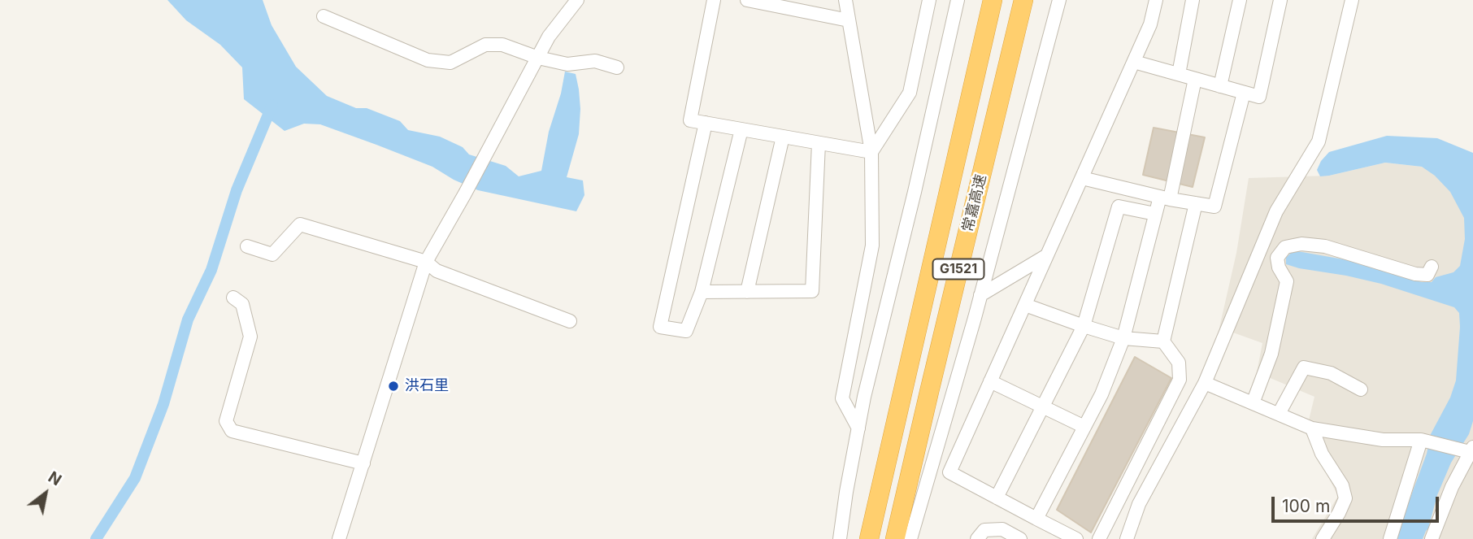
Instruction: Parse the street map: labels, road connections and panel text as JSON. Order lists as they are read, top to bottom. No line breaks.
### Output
{"streets":{"highway":["常嘉高速","G1521"]},"places":["洪石里"],"scale_bar":"100 m","north":"top right"}
